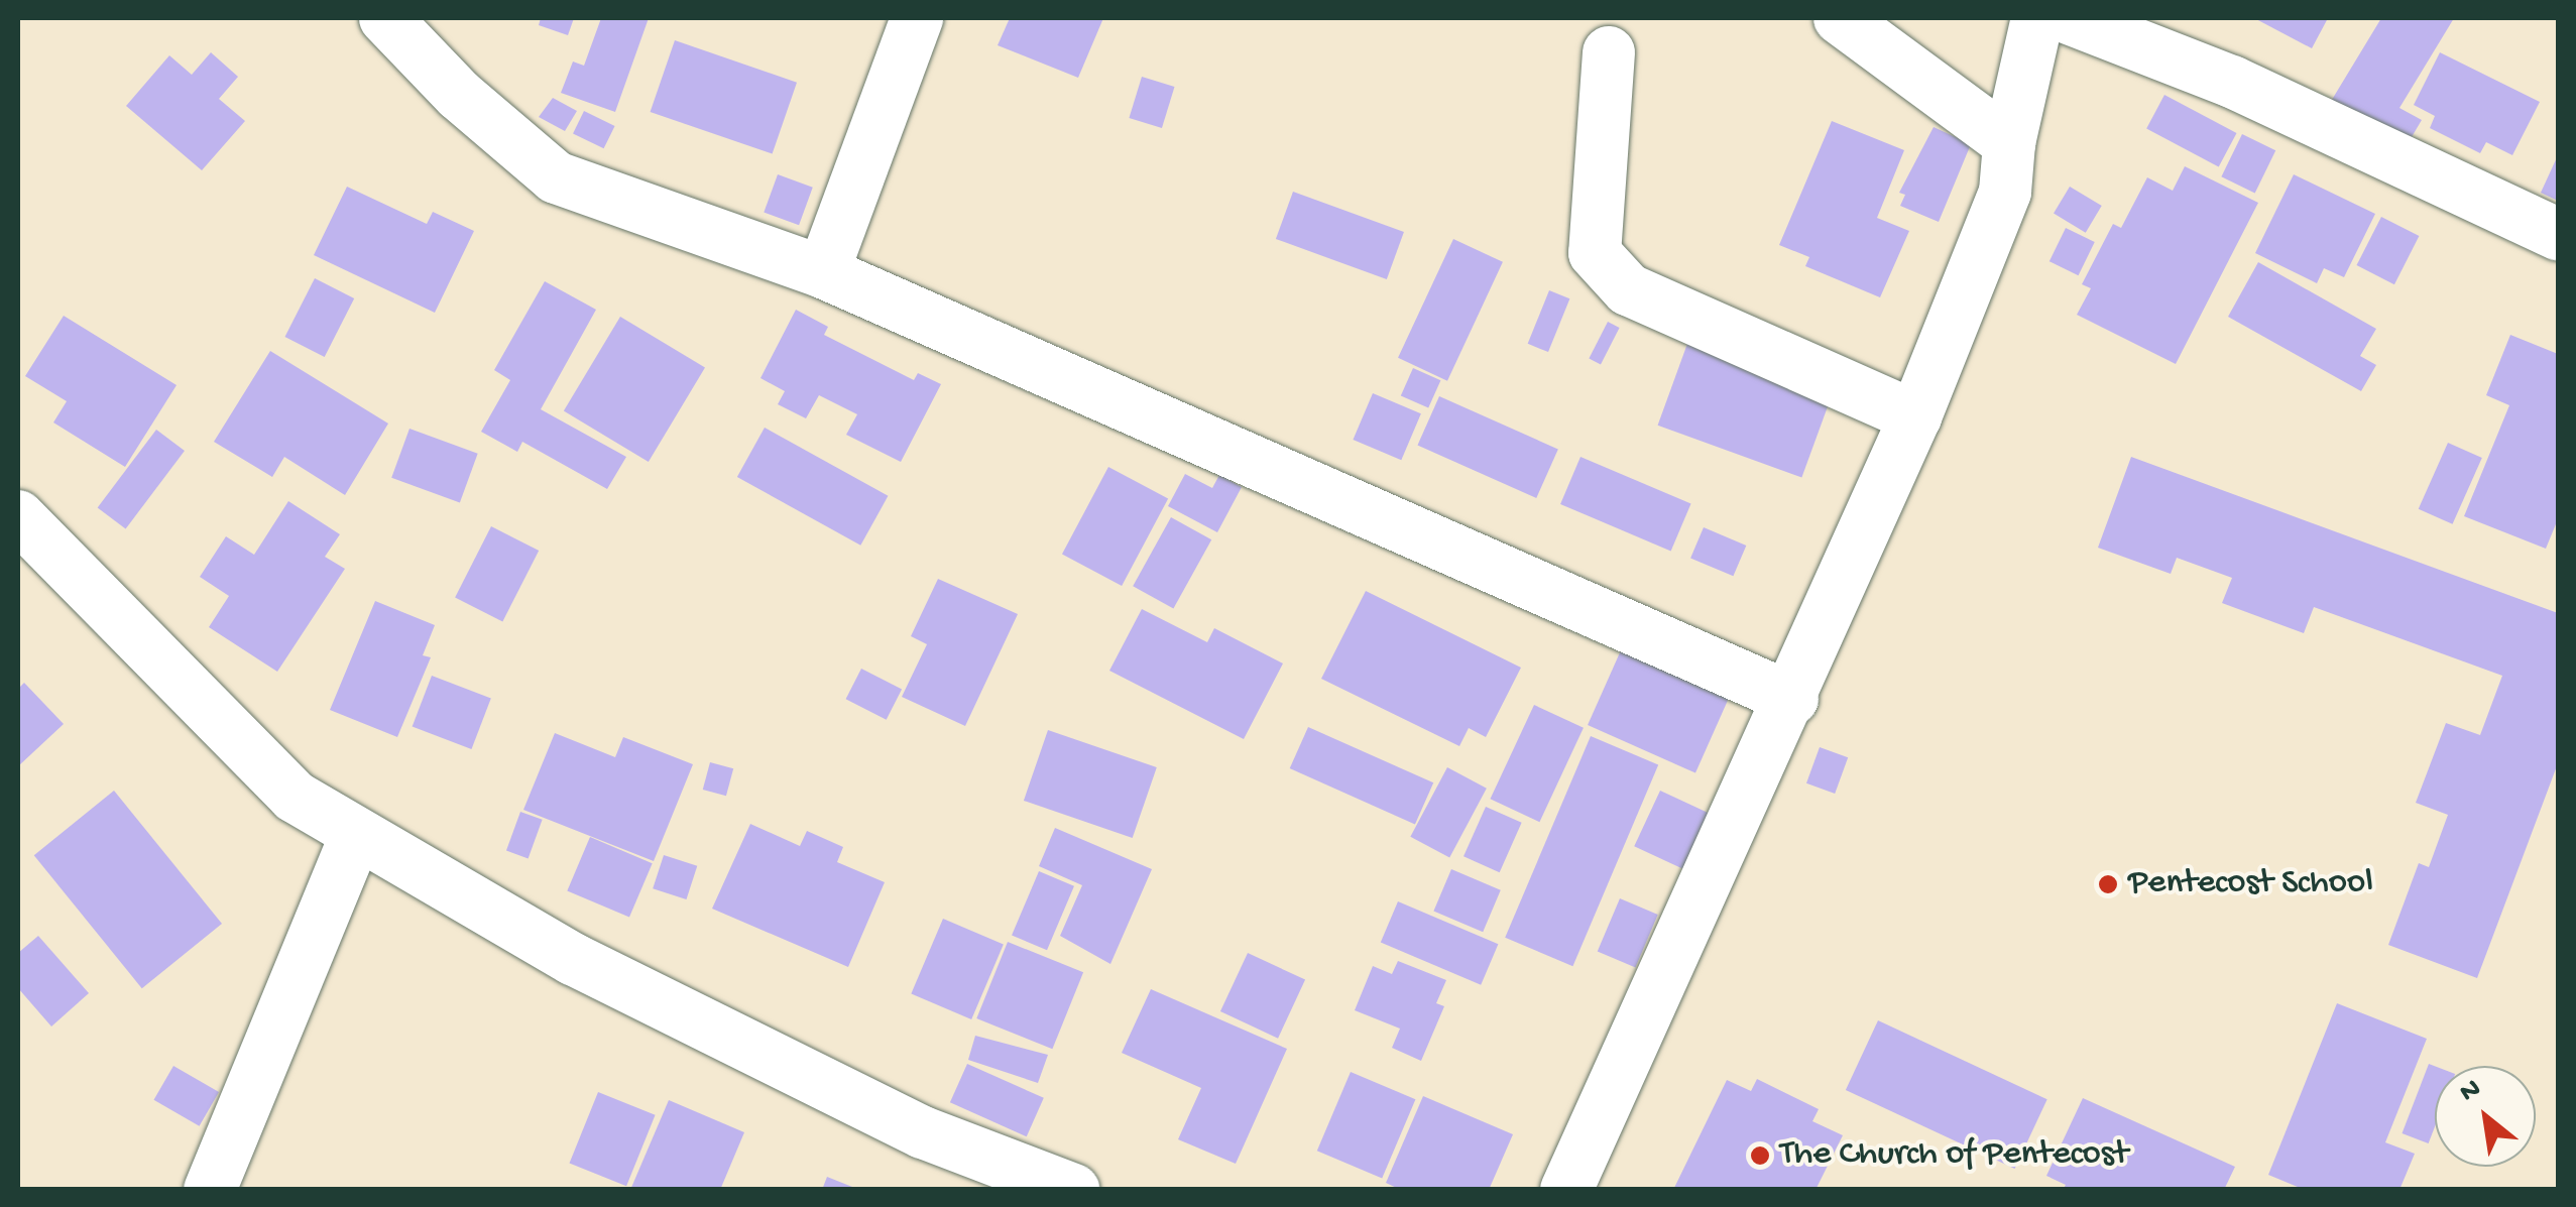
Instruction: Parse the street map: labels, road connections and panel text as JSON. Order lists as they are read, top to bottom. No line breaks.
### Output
{"places":["Pentecost School","The Church of Pentecost"],"north":"top left"}
